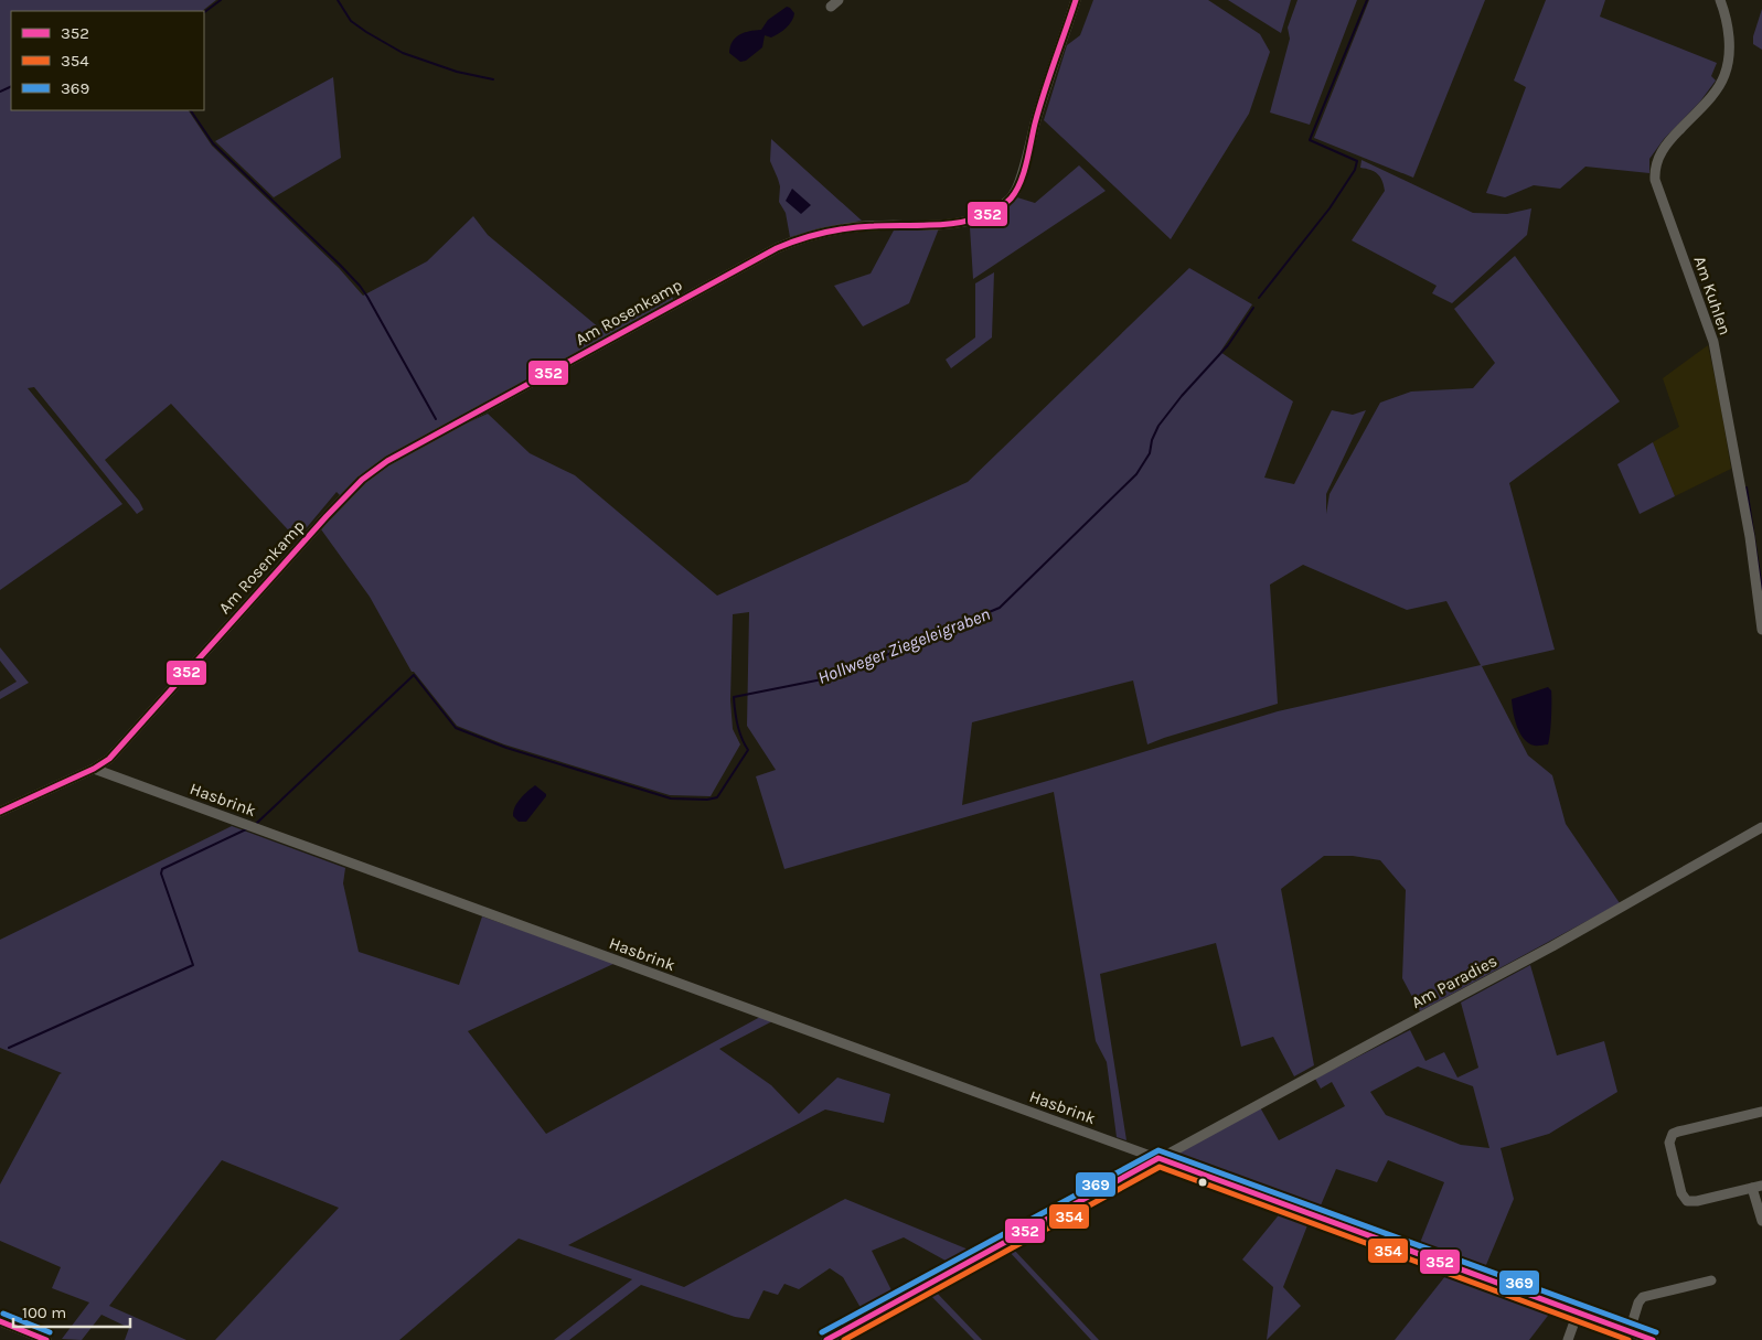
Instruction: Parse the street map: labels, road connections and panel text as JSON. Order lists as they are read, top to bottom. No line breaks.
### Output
{"streets":{"street":["Am Kuhlen","Am Rosenkamp","Hasbrink","Am Paradies"]},"crossings":[["Am Rosenkamp","Hasbrink"],["Hasbrink","Am Paradies"]],"water":["Hollweger Ziegeleigraben"],"lines":["transit line 352","transit line 369","transit line 354"],"legend":["352","354","369"],"scale_bar":"100 m"}
